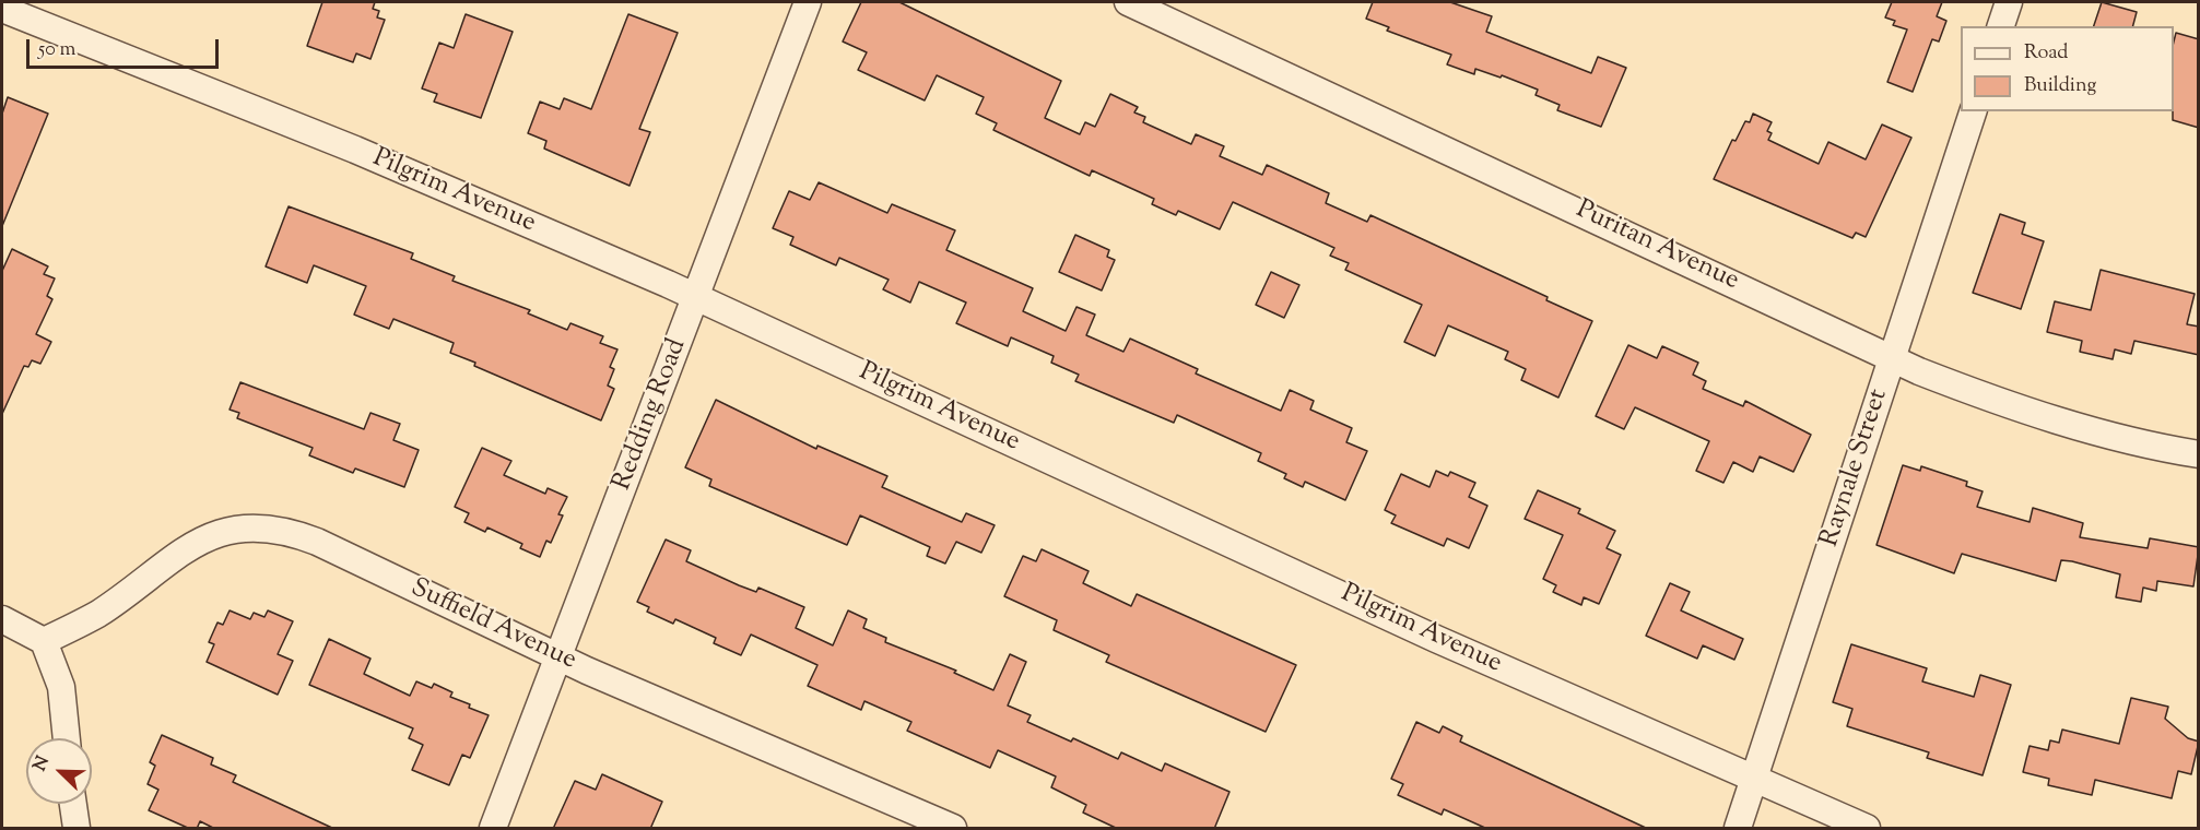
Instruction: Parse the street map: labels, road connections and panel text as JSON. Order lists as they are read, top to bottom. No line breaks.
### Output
{"streets":{"street":["Pilgrim Avenue","Puritan Avenue","Redding Road","Raynale Street","Suffield Avenue"]},"crossings":[["Pilgrim Avenue","Redding Road"],["Pilgrim Avenue","Raynale Street"],["Puritan Avenue","Raynale Street"],["Redding Road","Suffield Avenue"]],"legend":["Road","Building"],"scale_bar":"50 m","north":"top left"}
